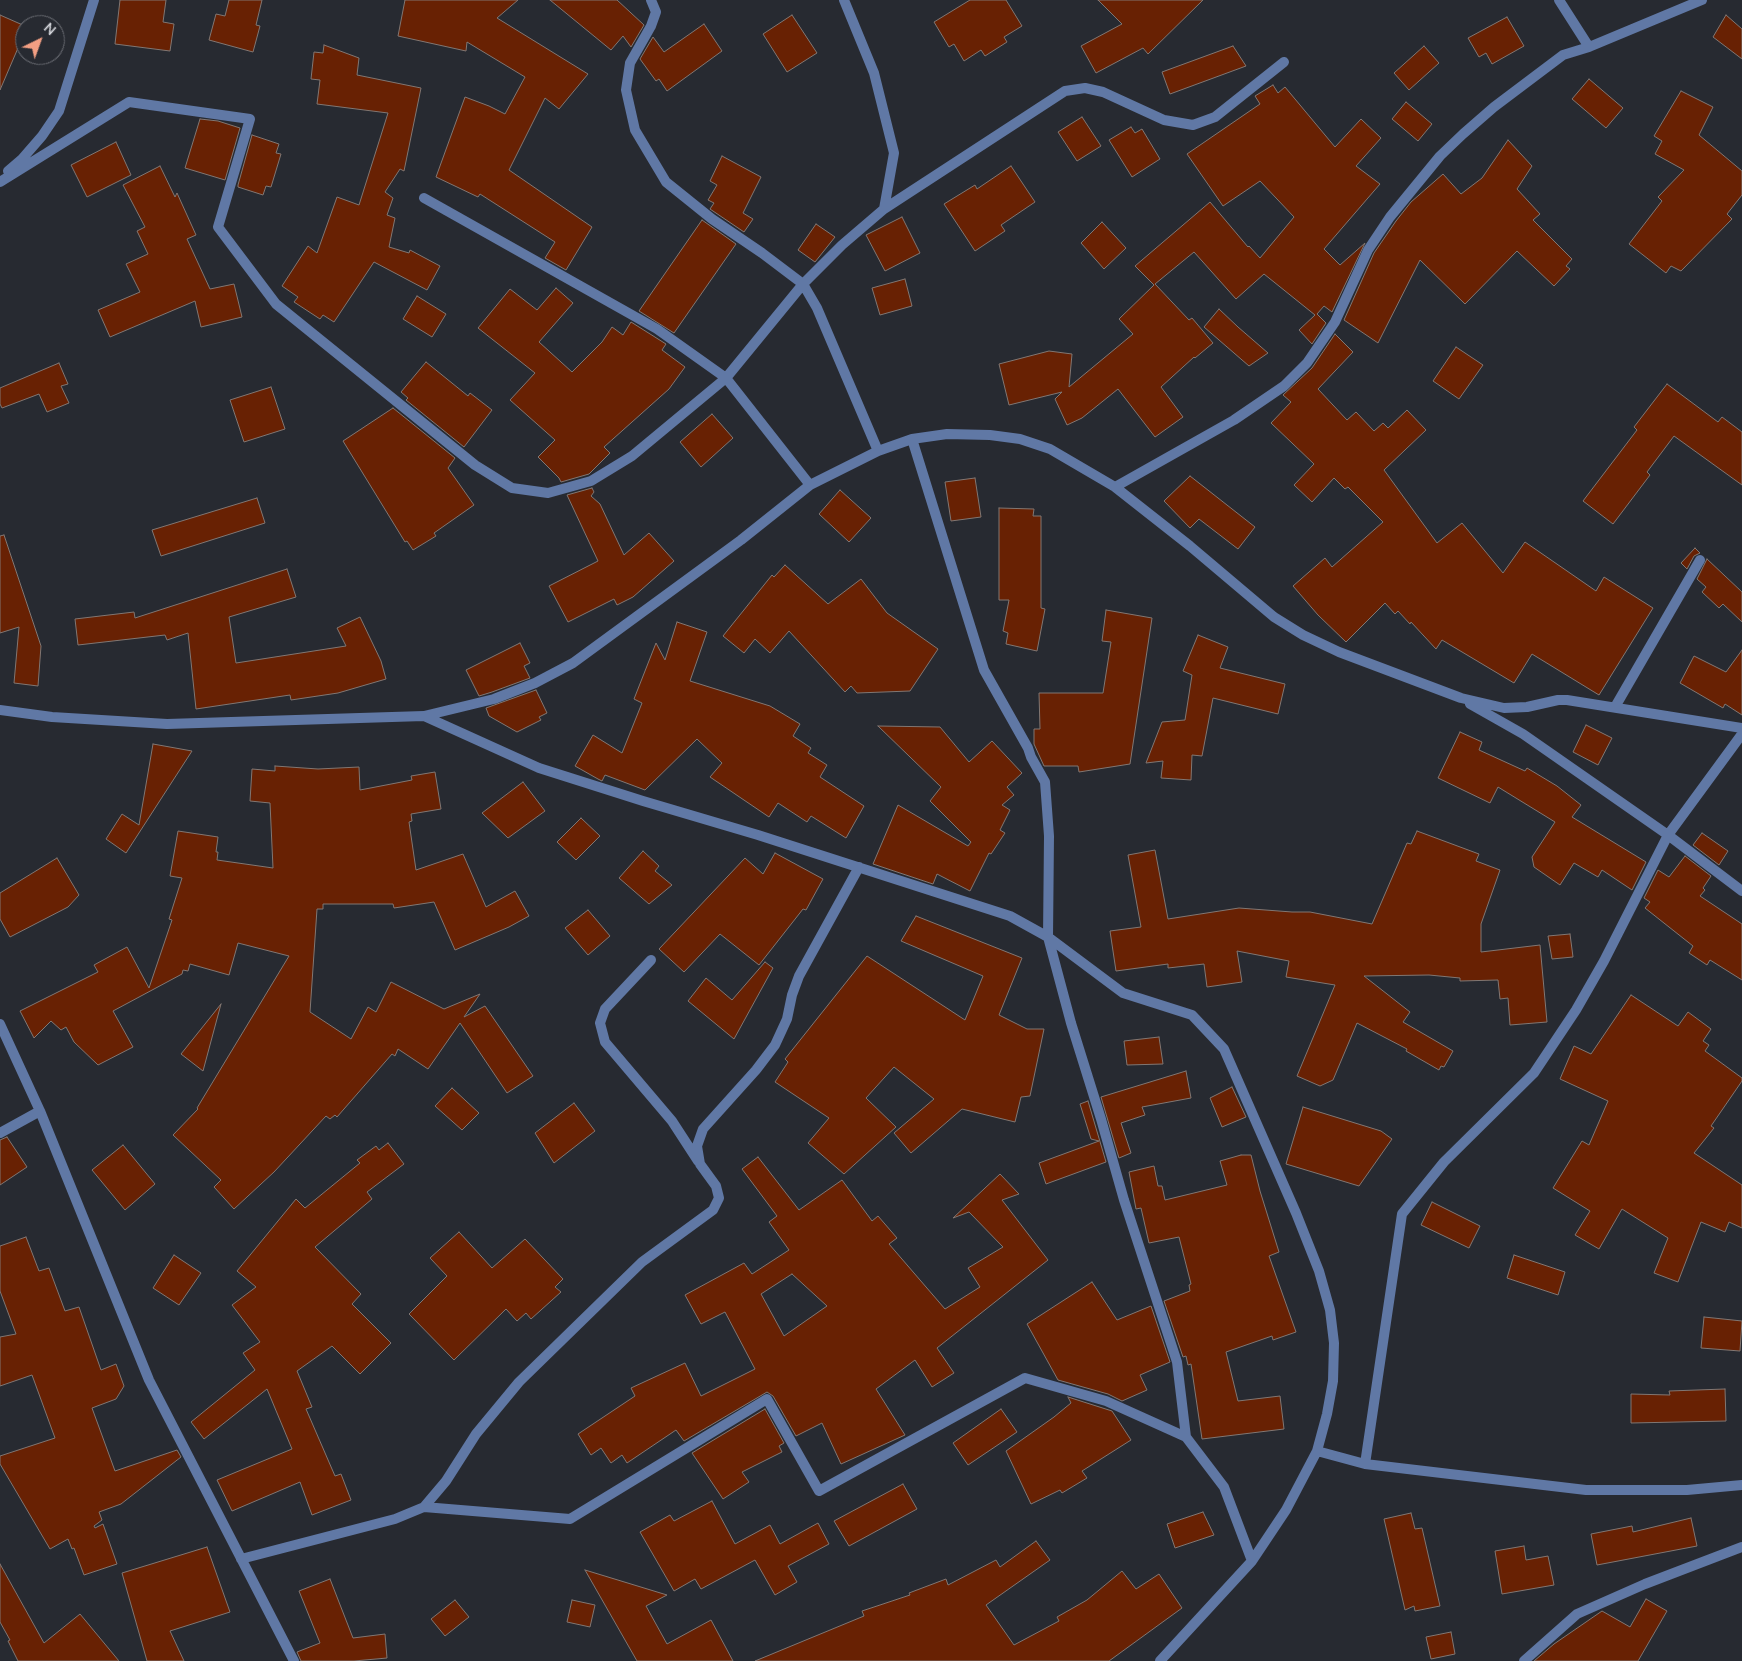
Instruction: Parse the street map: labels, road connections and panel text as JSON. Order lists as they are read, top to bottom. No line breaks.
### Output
{"north":"top right"}
